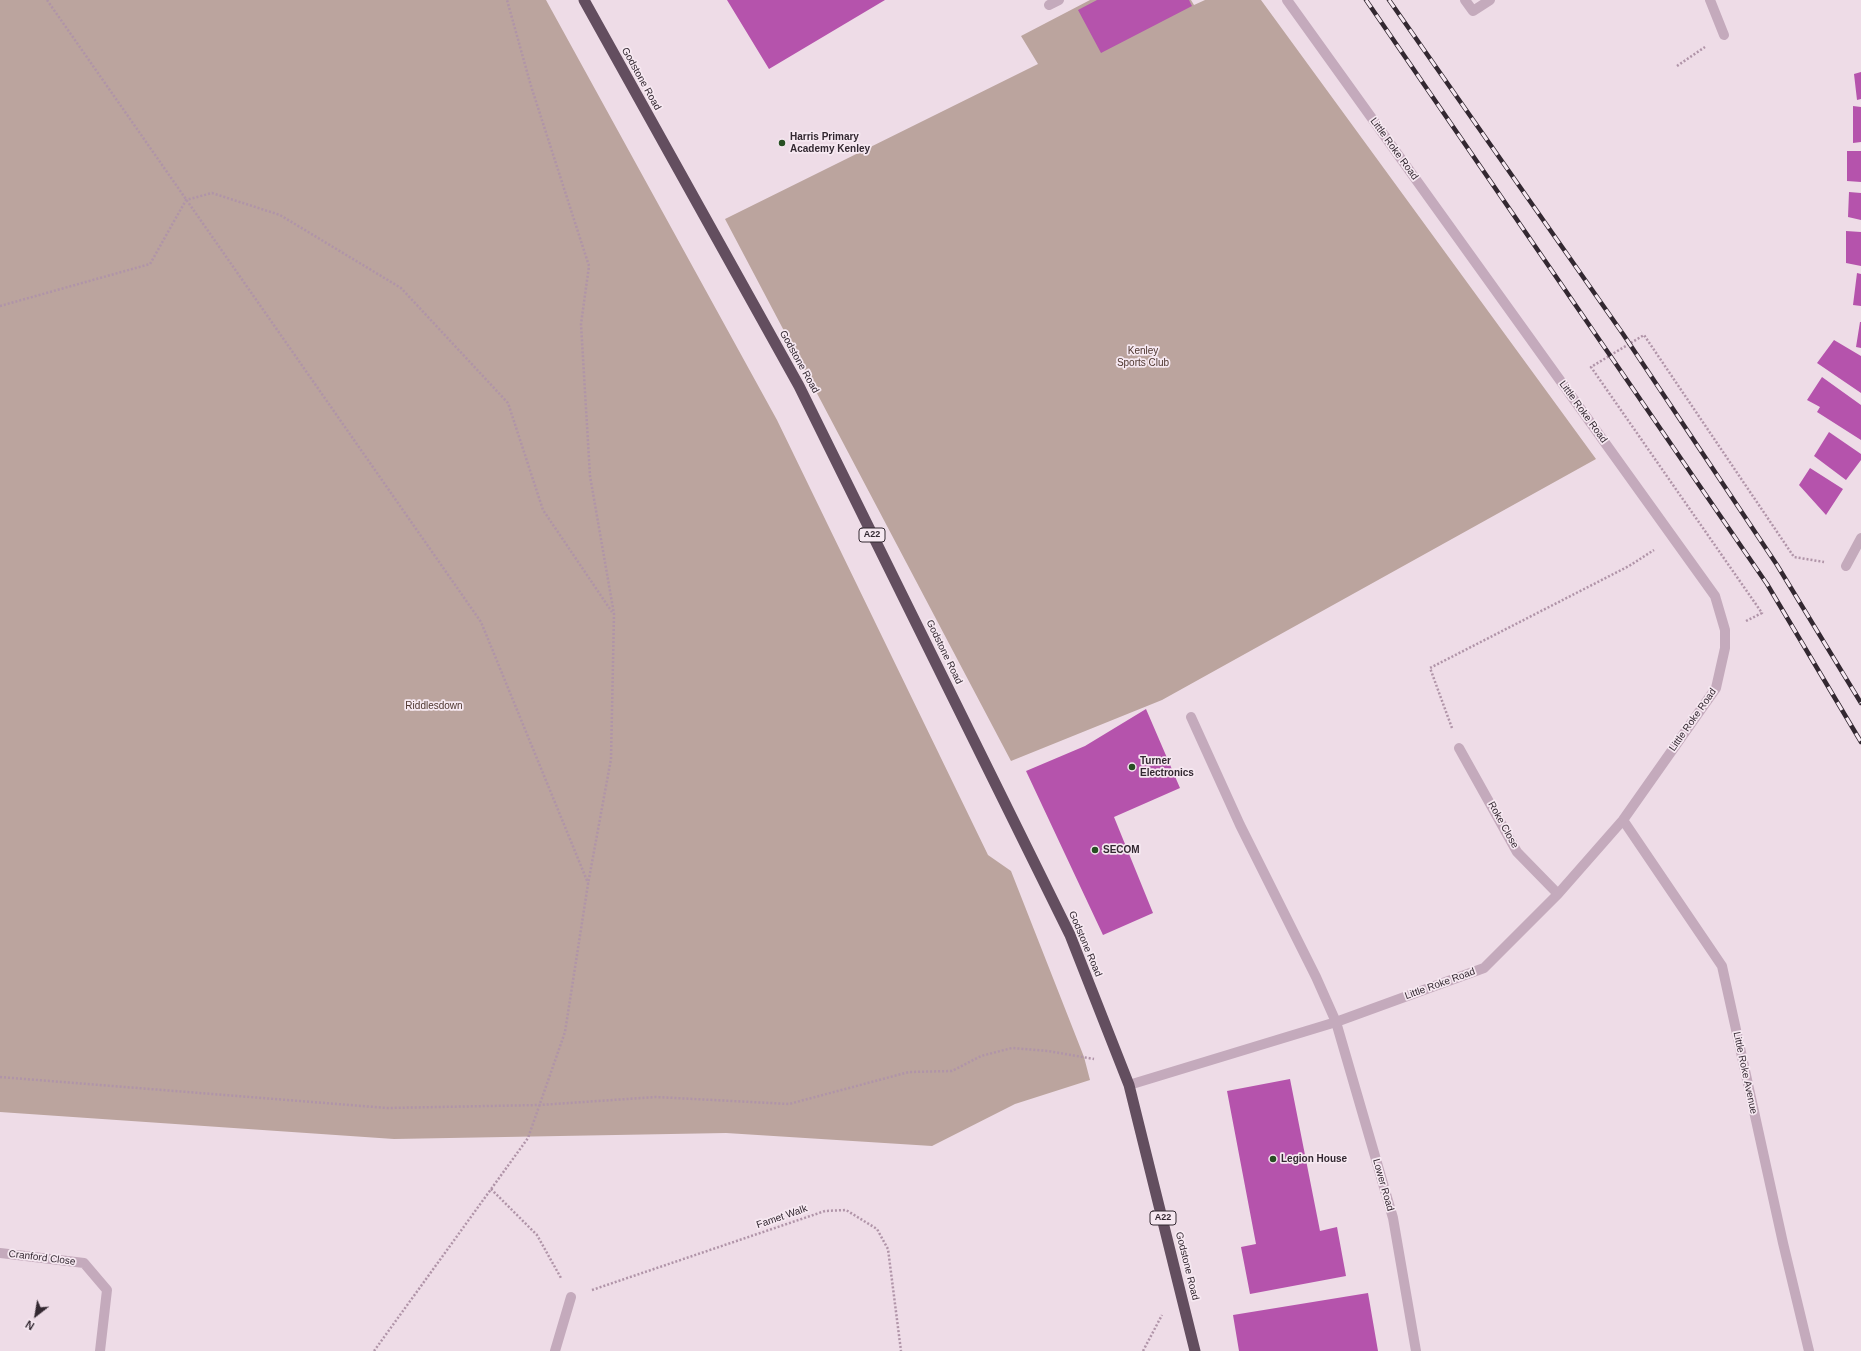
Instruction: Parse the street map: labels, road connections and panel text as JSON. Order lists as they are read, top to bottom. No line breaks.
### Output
{"streets":{"highway":["Godstone Road","A22"],"street":["Little Roke Road","Roke Close","Little Roke Avenue","Lower Road","Cranford Close"],"path":["Famet Walk"]},"crossings":[["Godstone Road","Little Roke Road"],["Little Roke Road","Roke Close"],["Little Roke Road","Little Roke Avenue"],["Little Roke Road","Lower Road"]],"parks":["Kenley Sports Club","Riddlesdown"],"places":["Harris Primary Academy Kenley","Turner Electronics","SECOM","Legion House"],"north":"bottom left"}
